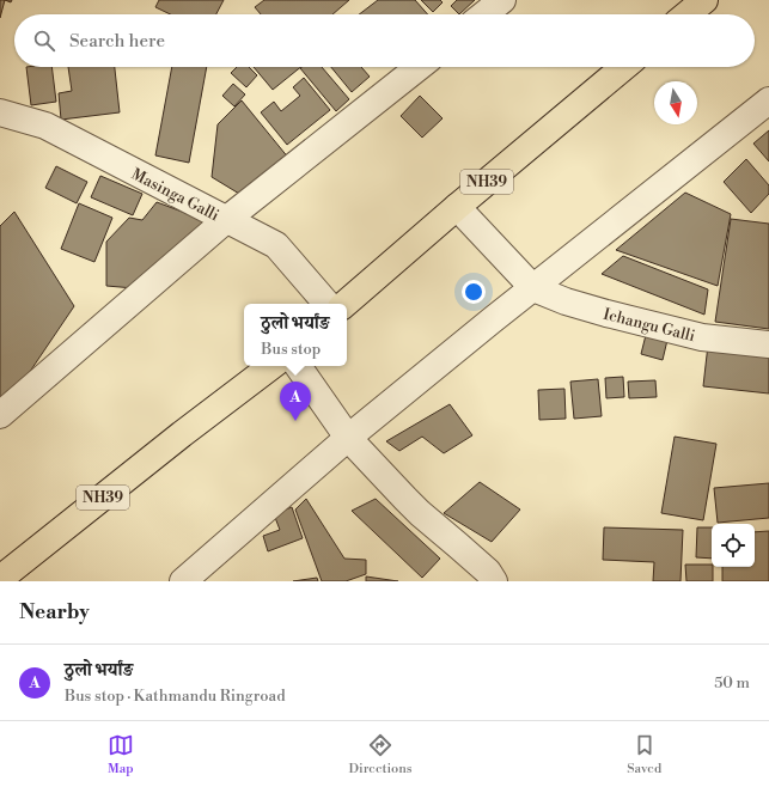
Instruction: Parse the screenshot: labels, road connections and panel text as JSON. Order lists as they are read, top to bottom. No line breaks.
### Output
{"streets":{"highway":["NH39"],"street":["Masinga Galli","Ichangu Galli"]},"north":"bottom","page":{"search":"Search here","popup":["ठुलो भर्यांङ","Bus stop"],"pins":"A","heading":"Nearby","list":[{"mark":"A","name":"ठुलो भर्यांङ","note":"Bus stop · Kathmandu Ringroad","value":"50 m"}],"nav":["Map","Directions","Saved"]}}
